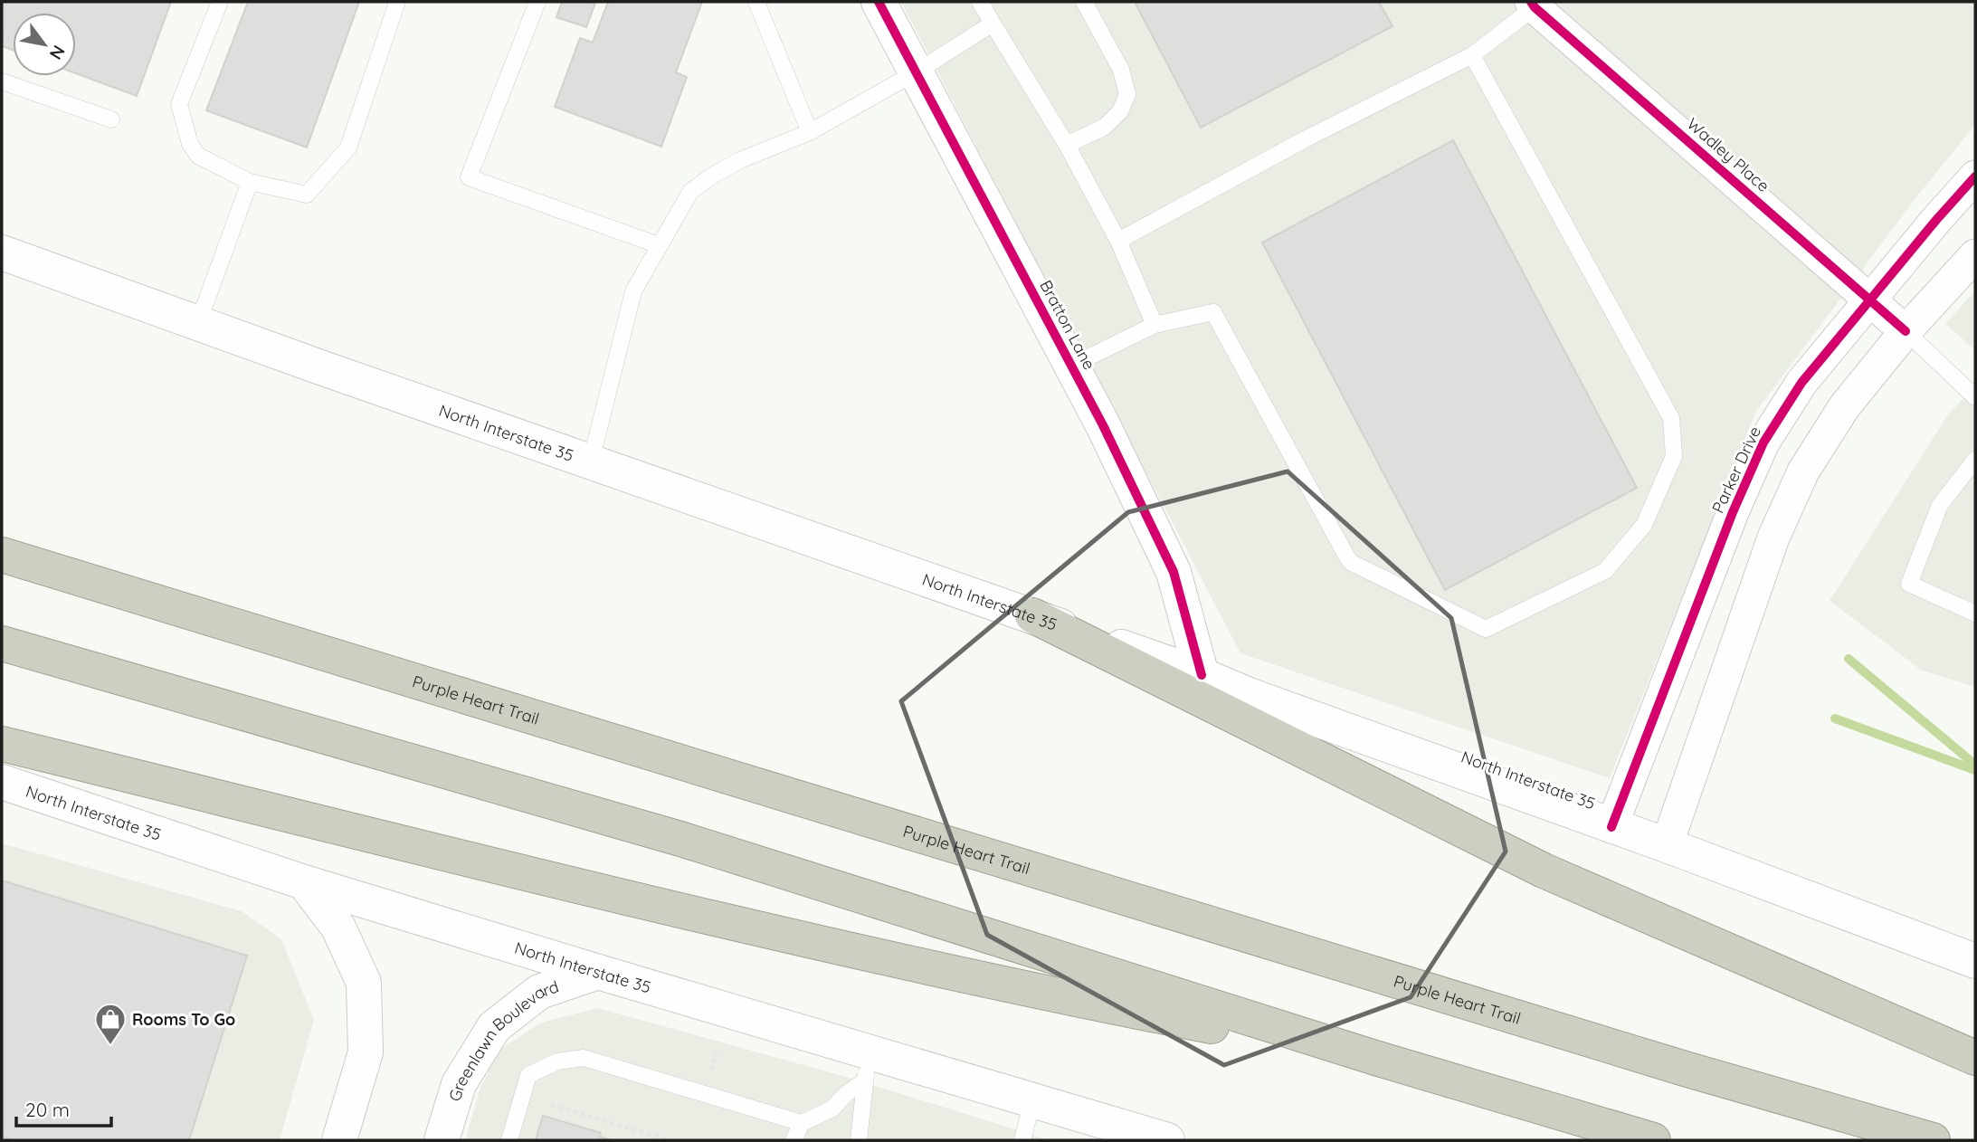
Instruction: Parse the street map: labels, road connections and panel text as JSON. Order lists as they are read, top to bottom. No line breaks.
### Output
{"streets":{"highway":["Purple Heart Trail"],"main road":["Bratton Lane","North Interstate 35","Greenlawn Boulevard"],"street":["Wadley Place","Parker Drive"]},"crossings":[["Wadley Place","Parker Drive"],["Bratton Lane","North Interstate 35"],["North Interstate 35","Parker Drive"],["North Interstate 35","Greenlawn Boulevard"]],"places":{"shop":["Rooms To Go"]},"scale_bar":"20 m","north":"bottom right"}
